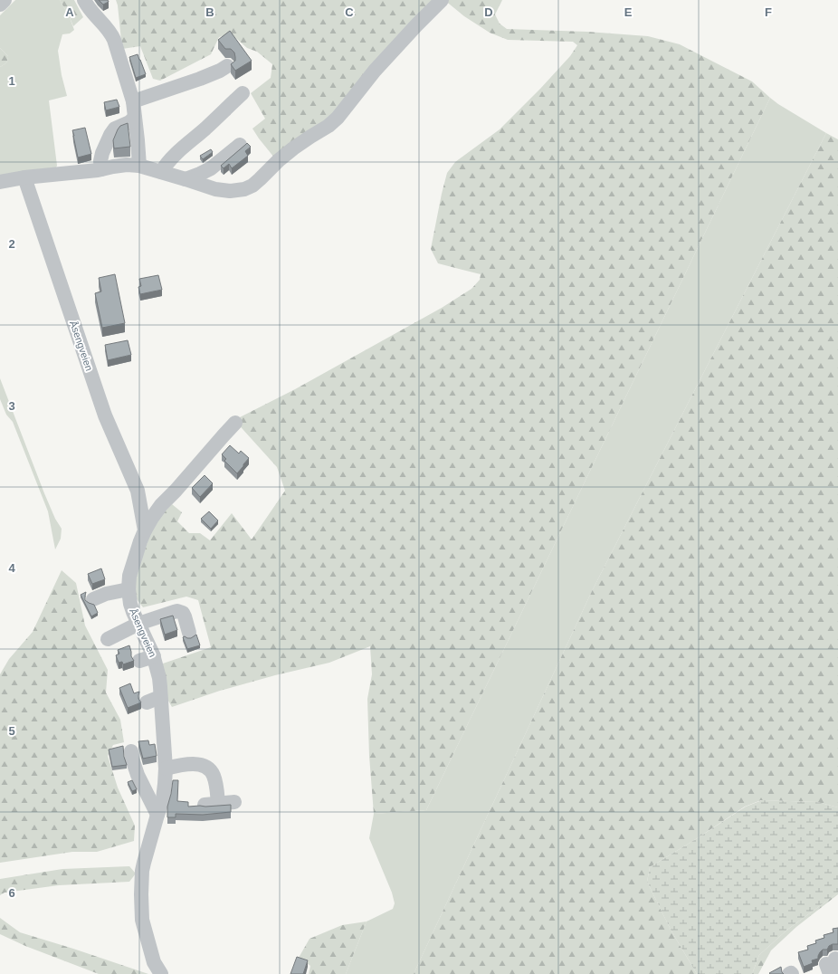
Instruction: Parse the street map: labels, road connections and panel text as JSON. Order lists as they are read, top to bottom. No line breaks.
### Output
{"streets":{"street":["Åsengveien"]},"grid":{"columns":["A","B","C","D","E","F"],"rows":["1","2","3","4","5","6"]}}
